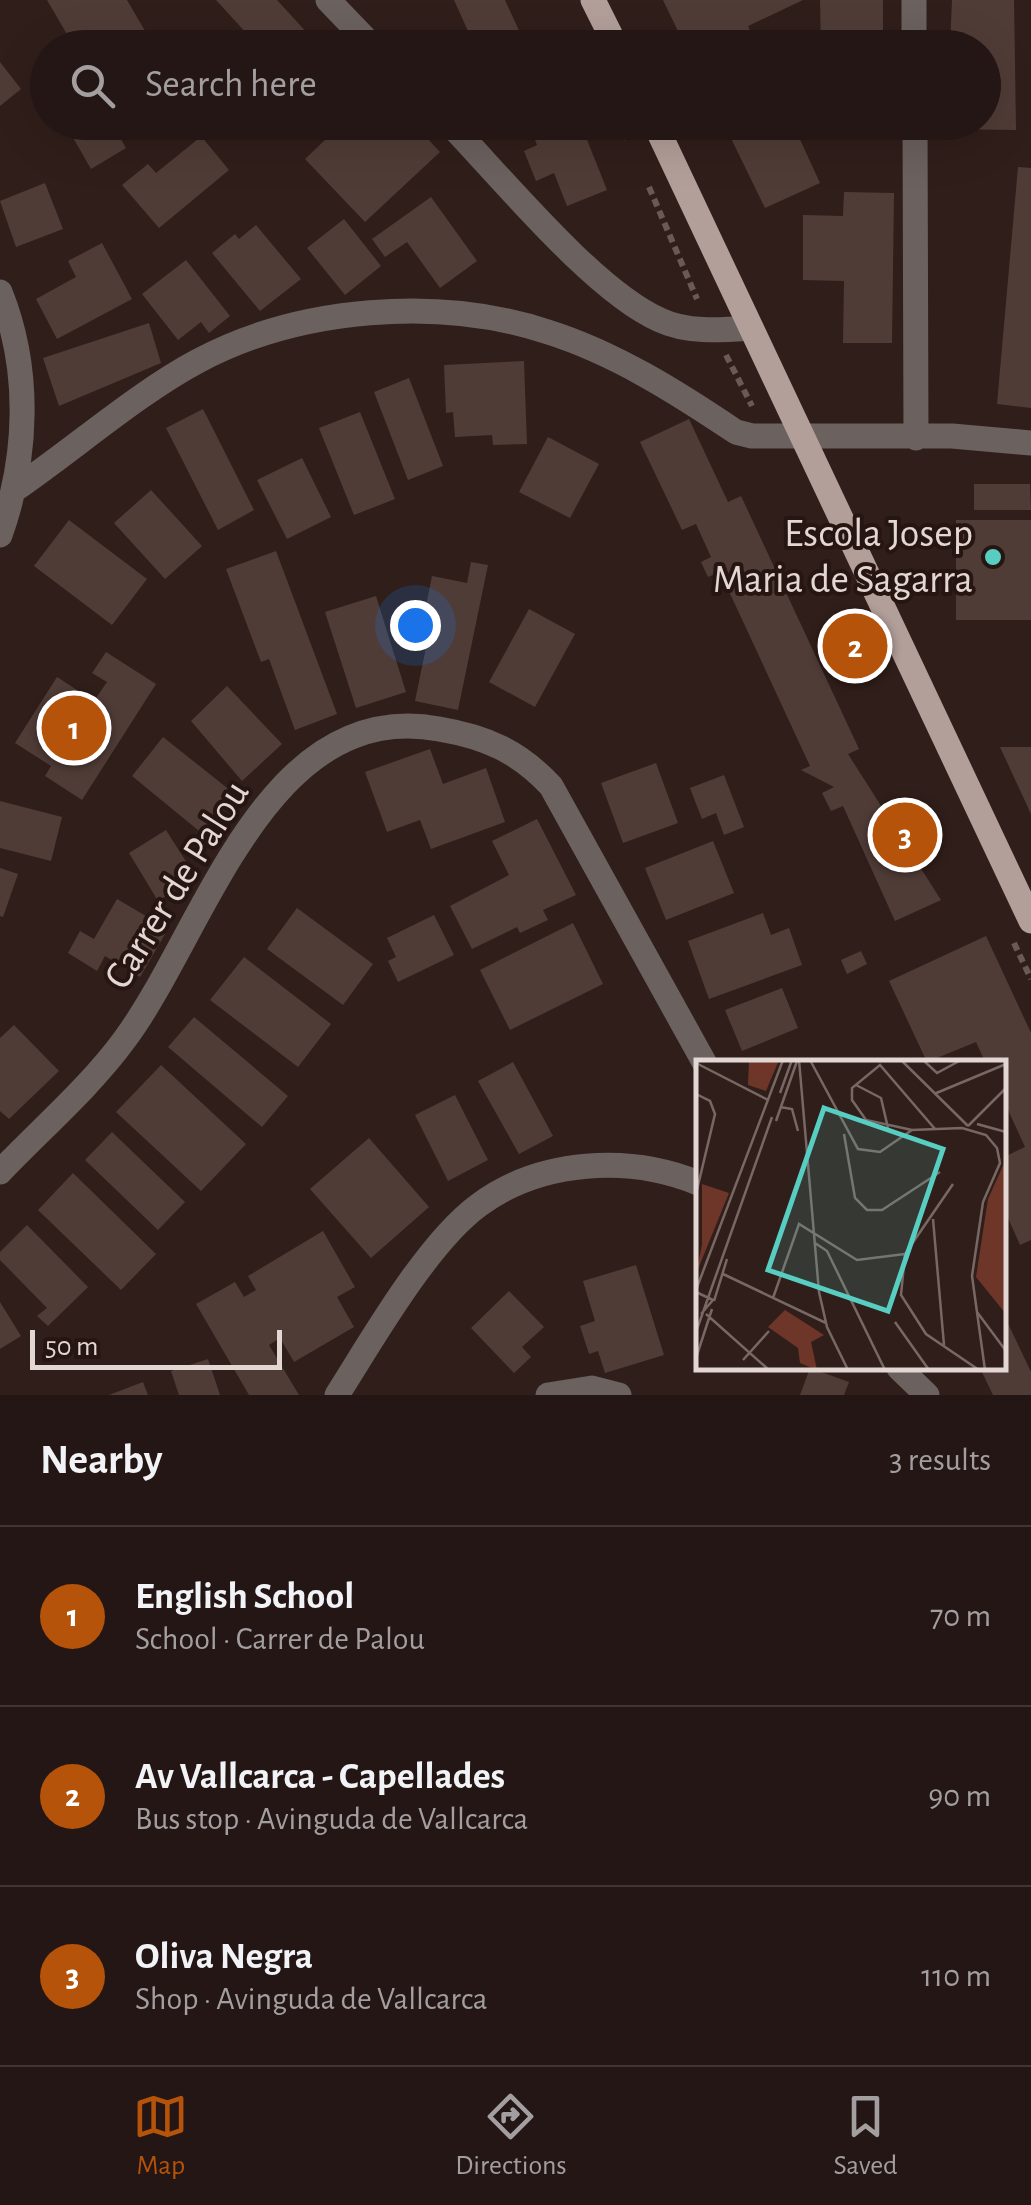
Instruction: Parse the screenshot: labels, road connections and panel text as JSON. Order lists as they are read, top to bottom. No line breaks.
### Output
{"streets":{"street":["Carrer de Palou"]},"places":["Escola Josep Maria de Sagarra"],"scale_bar":"50 m","page":{"search":"Search here","pins":["2","1","3"],"scale":"50 m","heading":["Nearby","3 results"],"list":[{"mark":"1","name":"English School","note":"School · Carrer de Palou","value":"70 m"},{"mark":"2","name":"Av Vallcarca - Capellades","note":"Bus stop · Avinguda de Vallcarca","value":"90 m"},{"mark":"3","name":"Oliva Negra","note":"Shop · Avinguda de Vallcarca","value":"110 m"}],"nav":["Map","Directions","Saved"]}}
